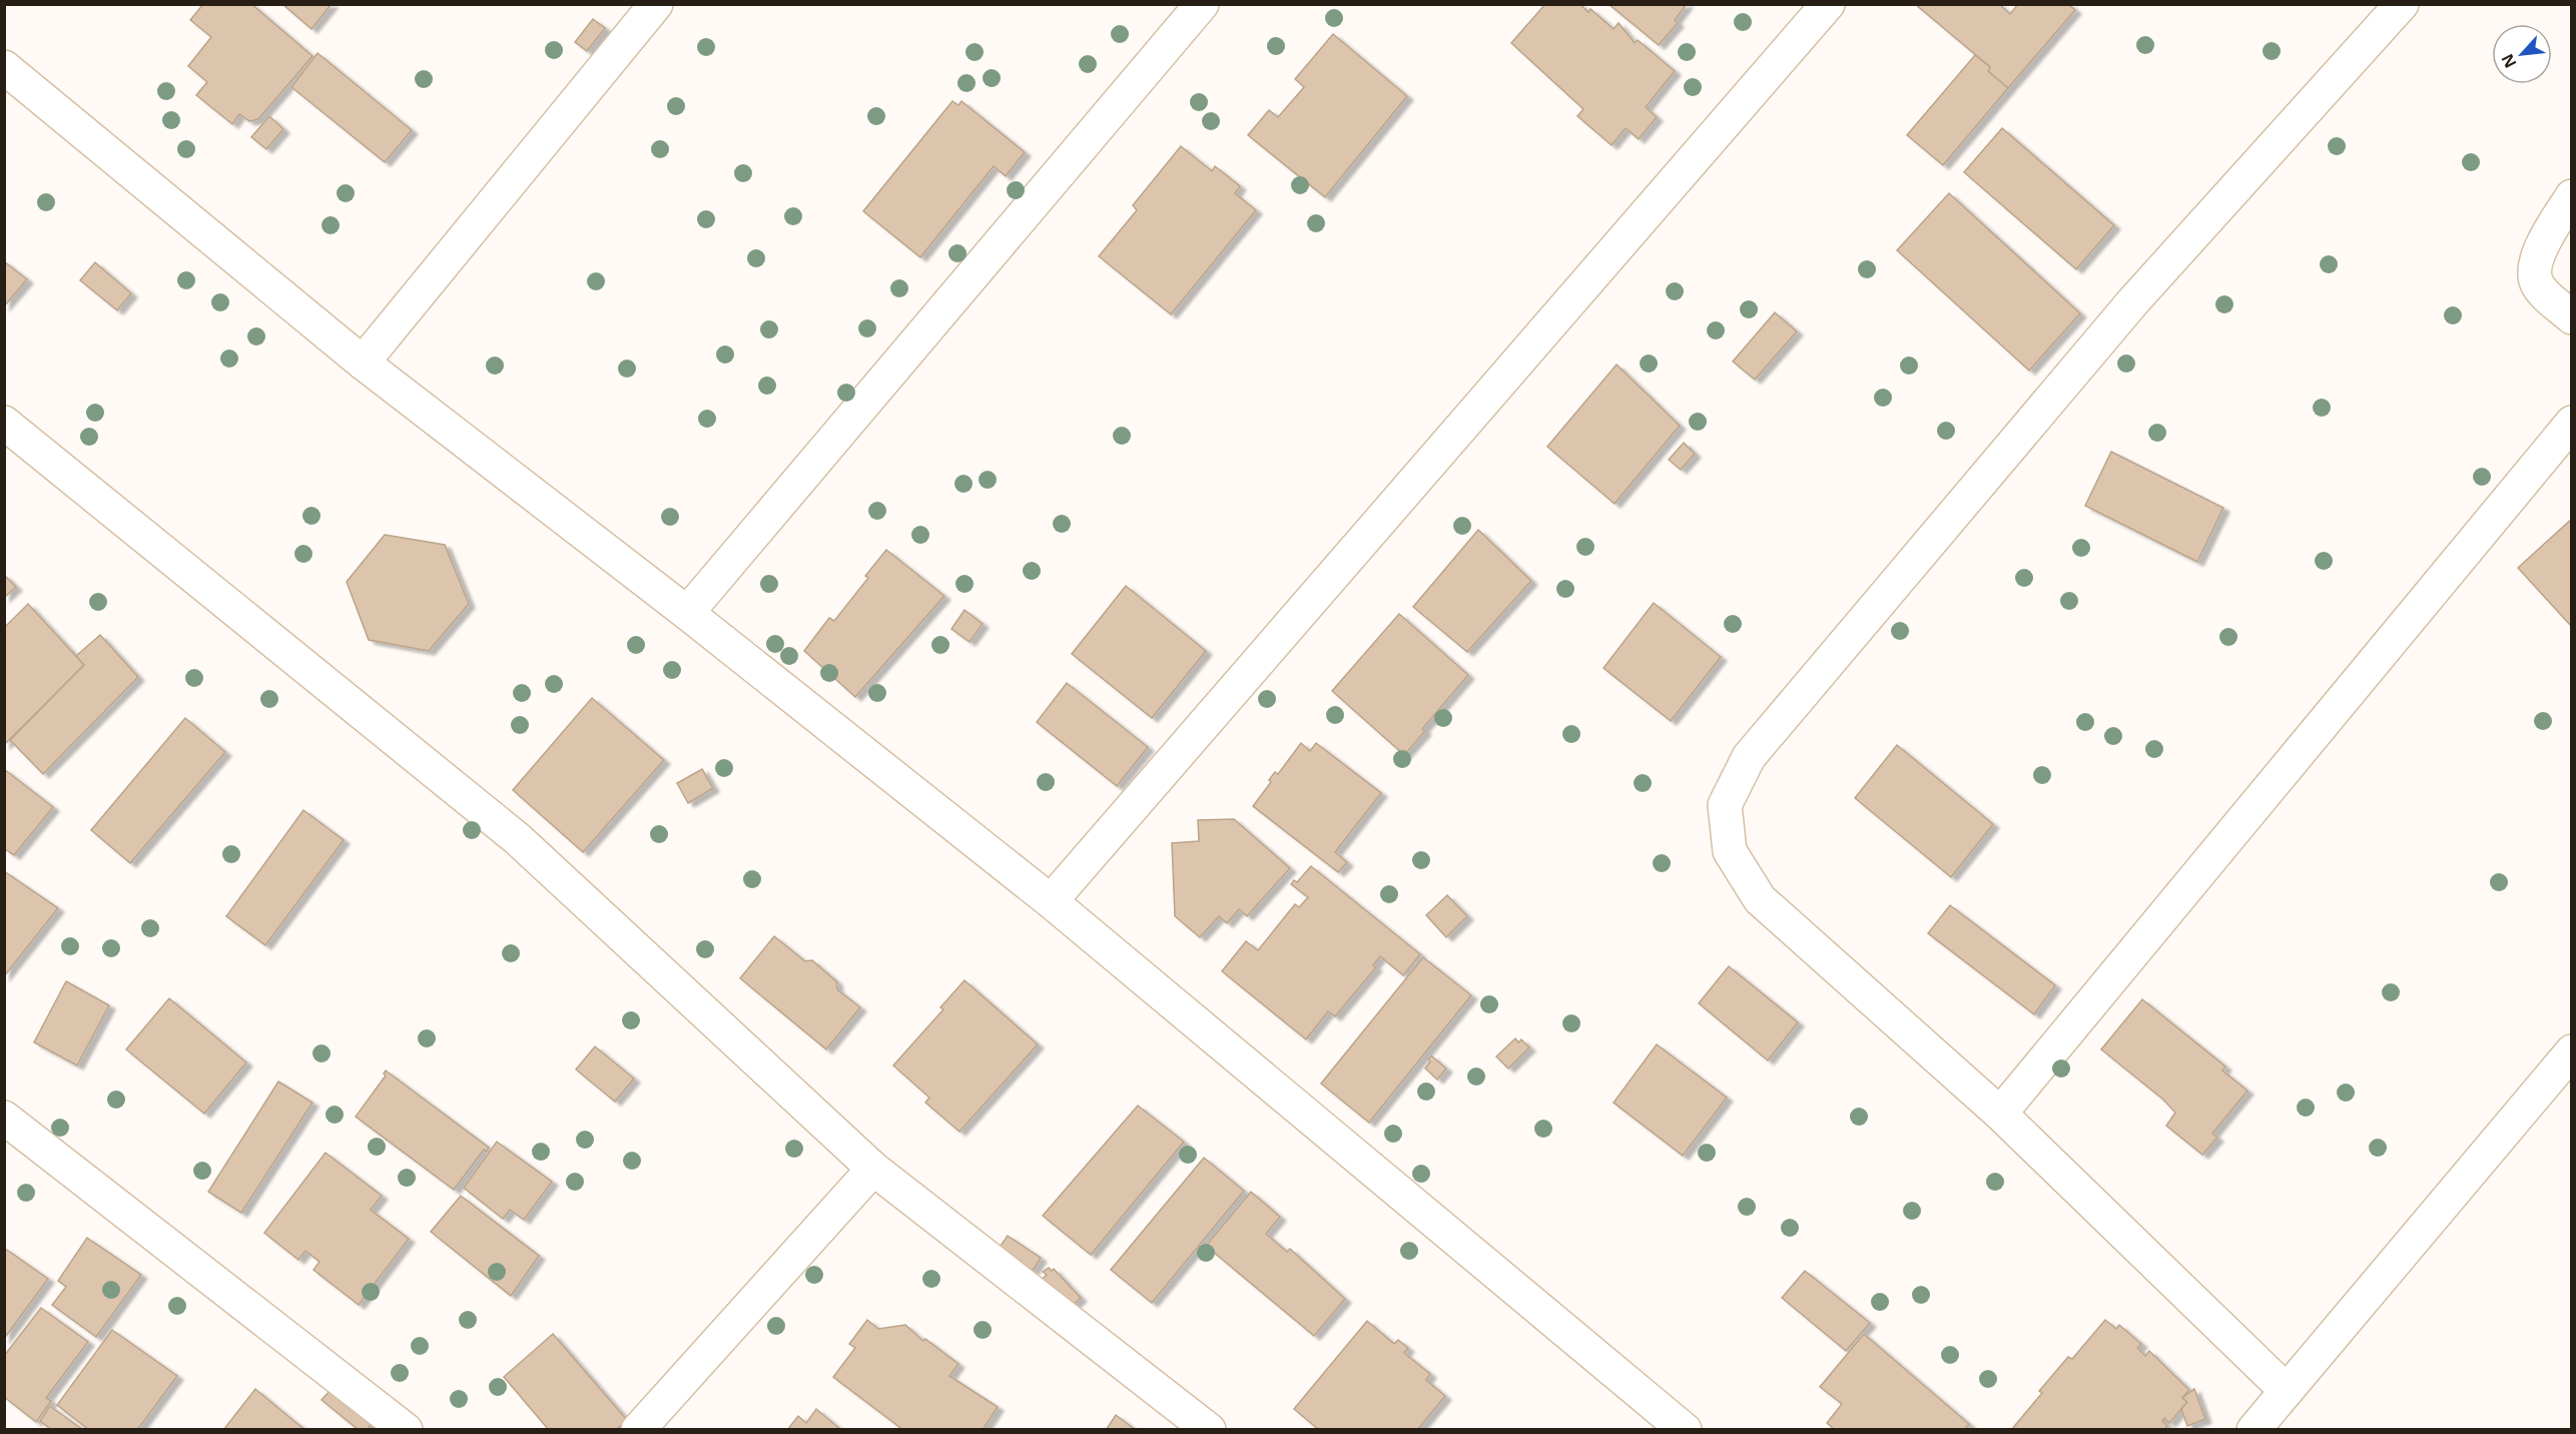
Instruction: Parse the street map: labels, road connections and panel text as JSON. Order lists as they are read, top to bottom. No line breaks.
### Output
{"north":"bottom left"}
